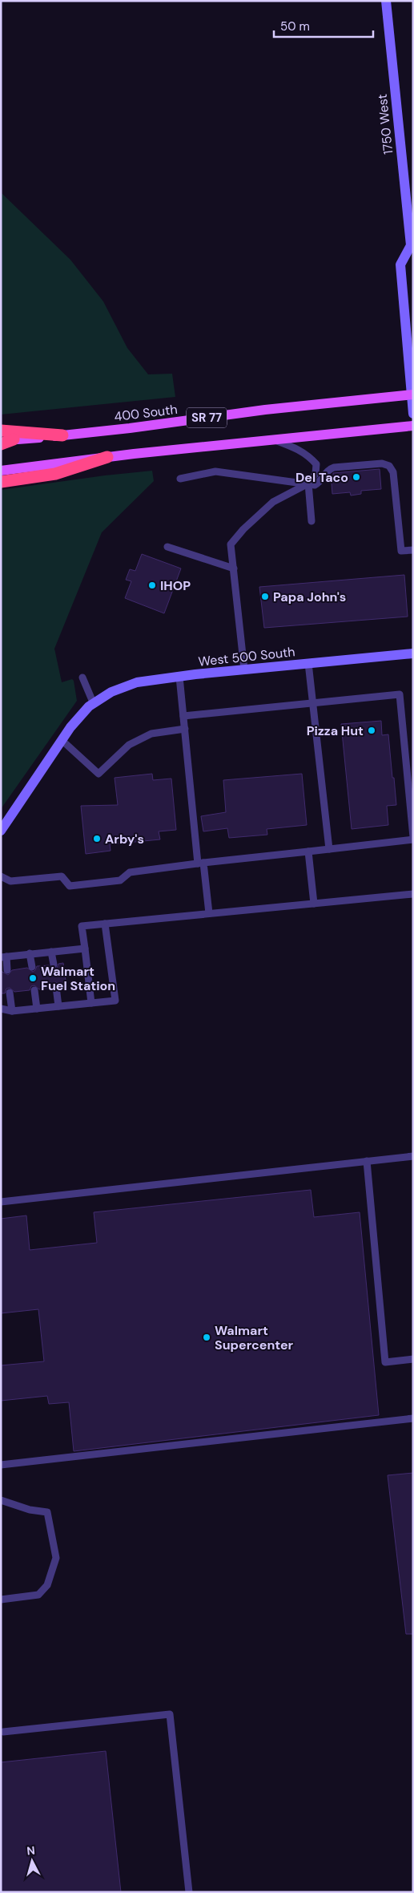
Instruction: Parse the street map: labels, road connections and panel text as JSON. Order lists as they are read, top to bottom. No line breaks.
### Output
{"streets":{"main road":["400 South","SR 77"],"street":["1750 West","West 500 South"]},"crossings":[["1750 West","400 South"]],"places":["Del Taco","IHOP","Papa John's","Pizza Hut","Arby's","Walmart Fuel Station","Walmart Supercenter"],"scale_bar":"50 m","north":"top"}
